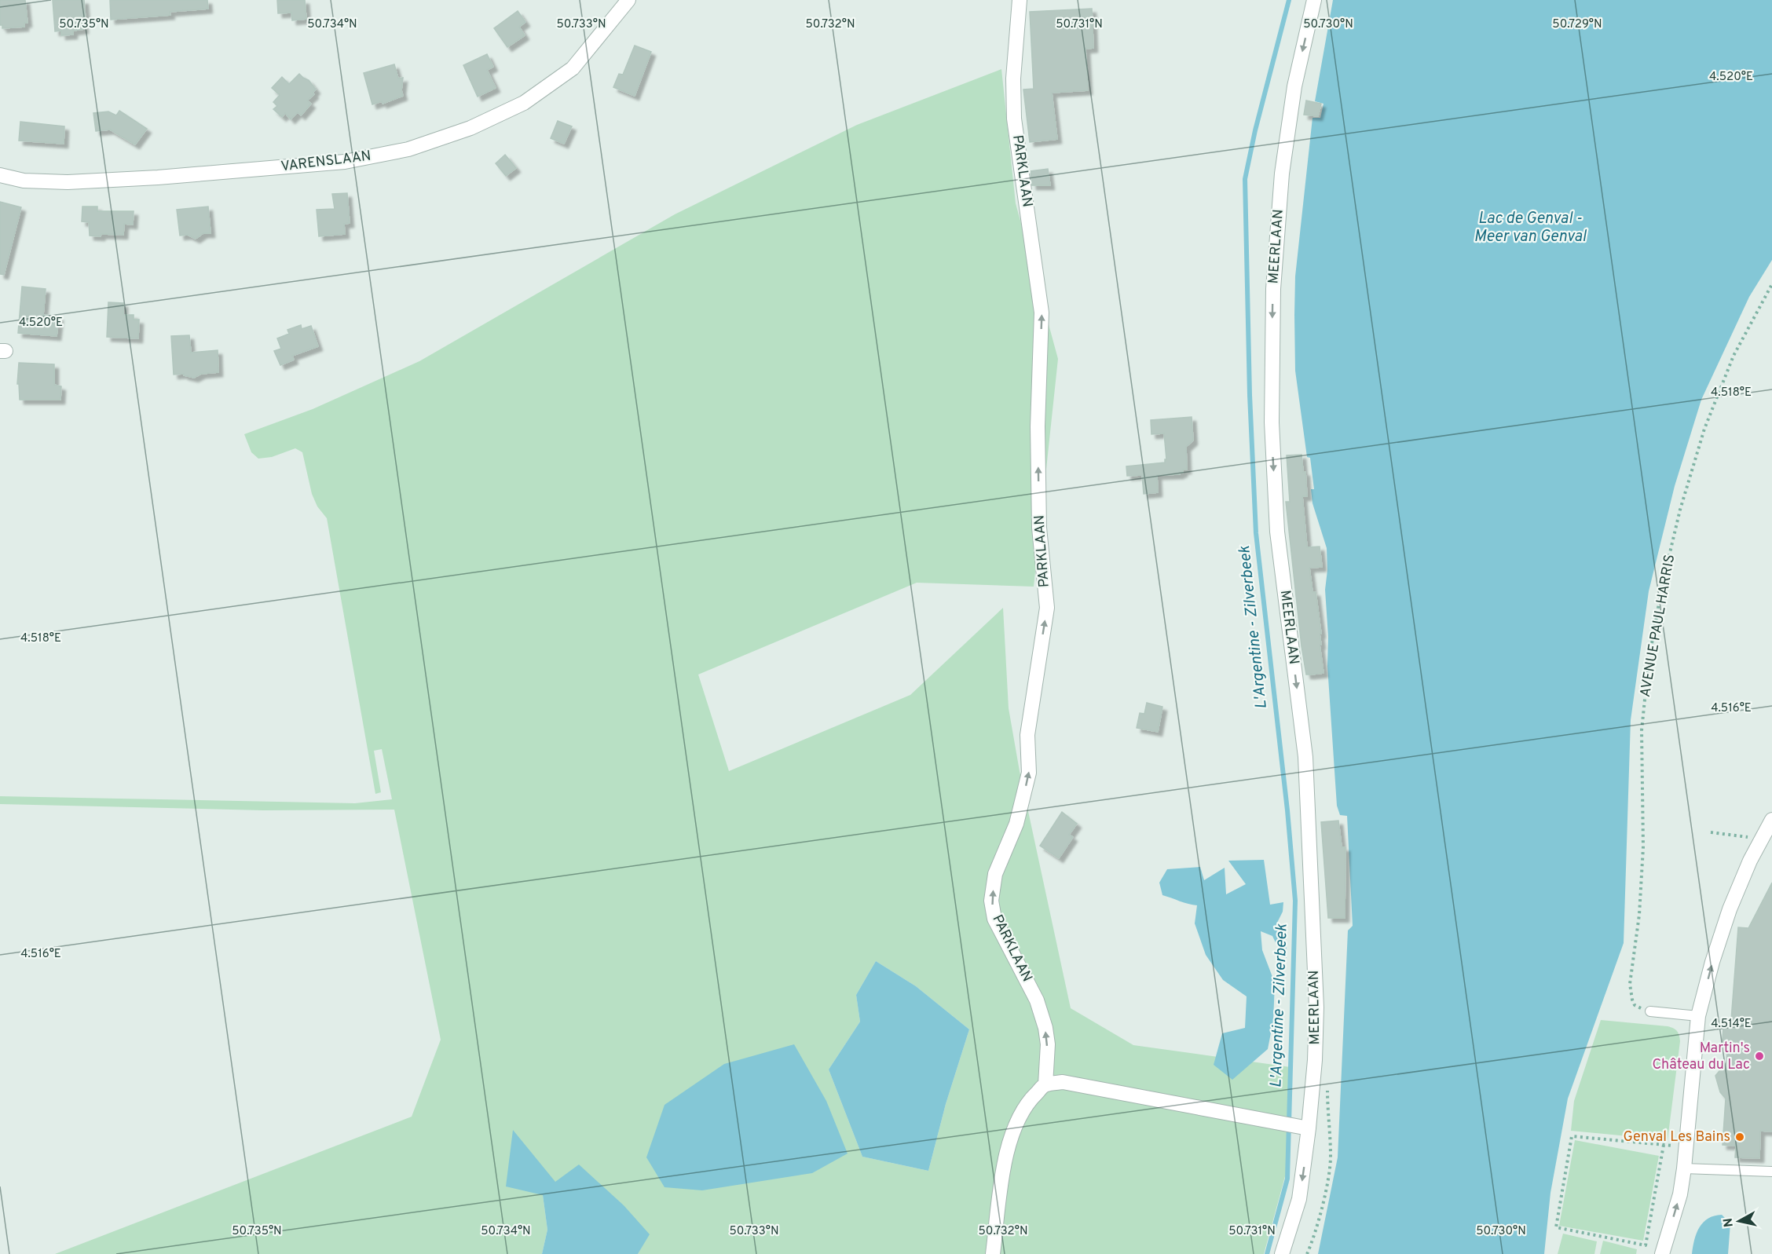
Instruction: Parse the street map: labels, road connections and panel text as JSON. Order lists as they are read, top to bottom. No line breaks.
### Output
{"streets":{"street":["VARENSLAAN","PARKLAAN","MEERLAAN"],"path":["AVENUE PAUL HARRIS"]},"one_way":["PARKLAAN","MEERLAAN"],"water":["Lac de Genval - Meer van Genval","L'Argentine - Zilverbeek"],"places":["Martin's Château du Lac","Genval Les Bains"],"north":"left","coordinates":["50.735°N","50.734°N","50.733°N","50.732°N","50.731°N","50.730°N","50.729°N","4.520°E","4.518°E","4.516°E","4.514°E"]}
